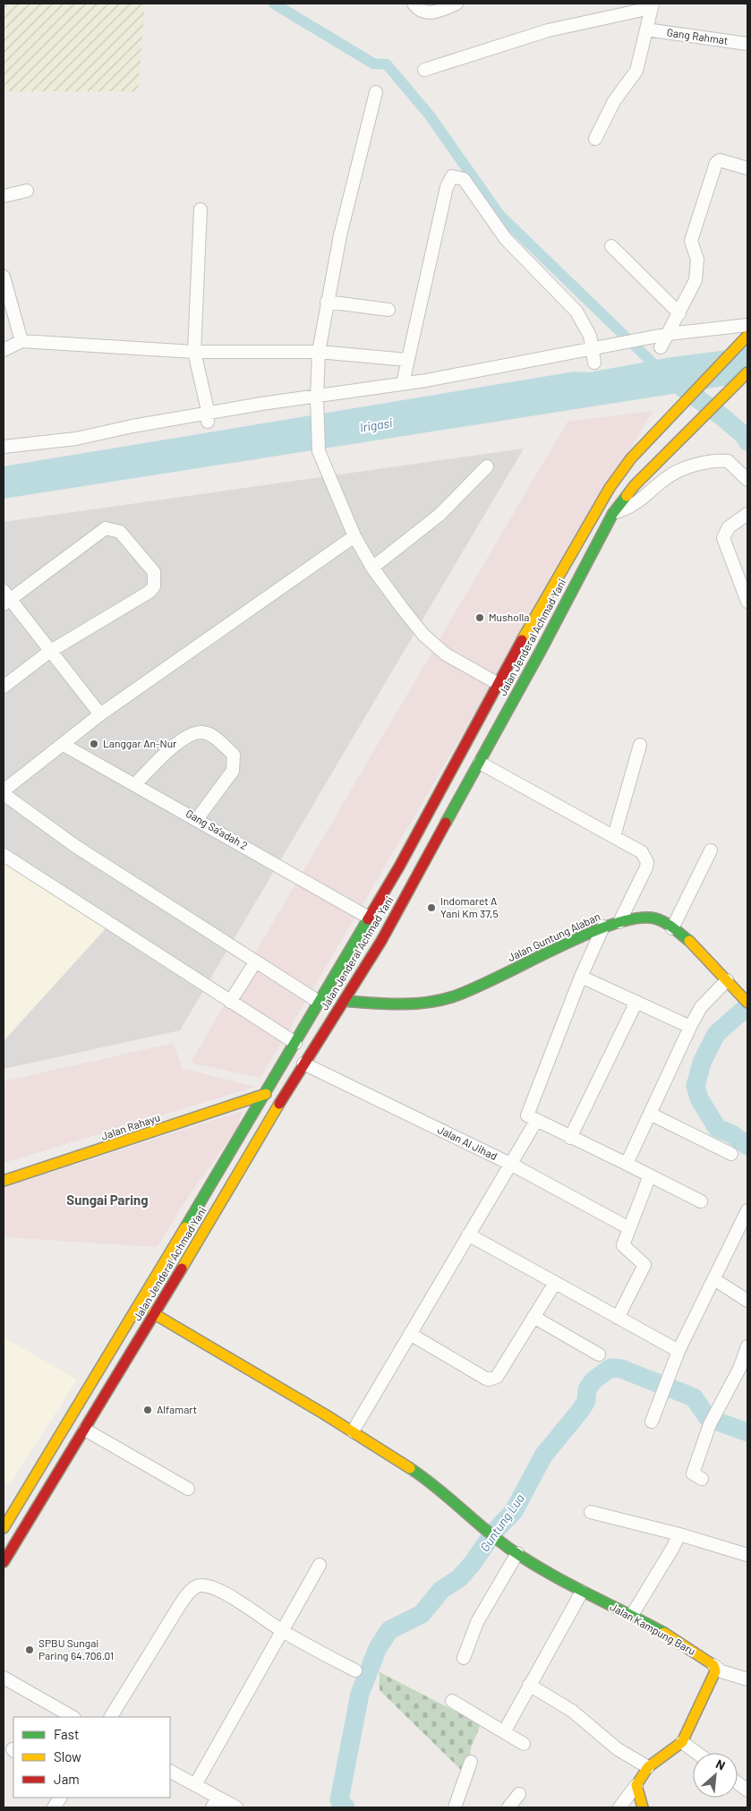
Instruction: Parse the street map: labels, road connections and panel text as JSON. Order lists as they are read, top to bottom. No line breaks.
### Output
{"streets":{"main road":["Jalan Jenderal Achmad Yani","Jalan Guntung Alaban","Jalan Rahayu","Jalan Kampung Baru"],"street":["Gang Rahmat","Gang Sa'adah 2","Jalan Al Jihad"]},"crossings":[["Jalan Jenderal Achmad Yani","Gang Sa'adah 2"],["Jalan Jenderal Achmad Yani","Jalan Guntung Alaban"],["Jalan Jenderal Achmad Yani","Jalan Rahayu"],["Jalan Jenderal Achmad Yani","Jalan Al Jihad"],["Jalan Jenderal Achmad Yani","Jalan Kampung Baru"]],"districts":["Sungai Paring"],"water":["Irigasi","Guntung Lua"],"places":["Musholla","Langgar An-Nur","Indomaret A Yani Km 37,5","Alfamart","SPBU Sungai Paring 64.706.01"],"legend":["Fast","Slow","Jam"],"north":"top right"}
